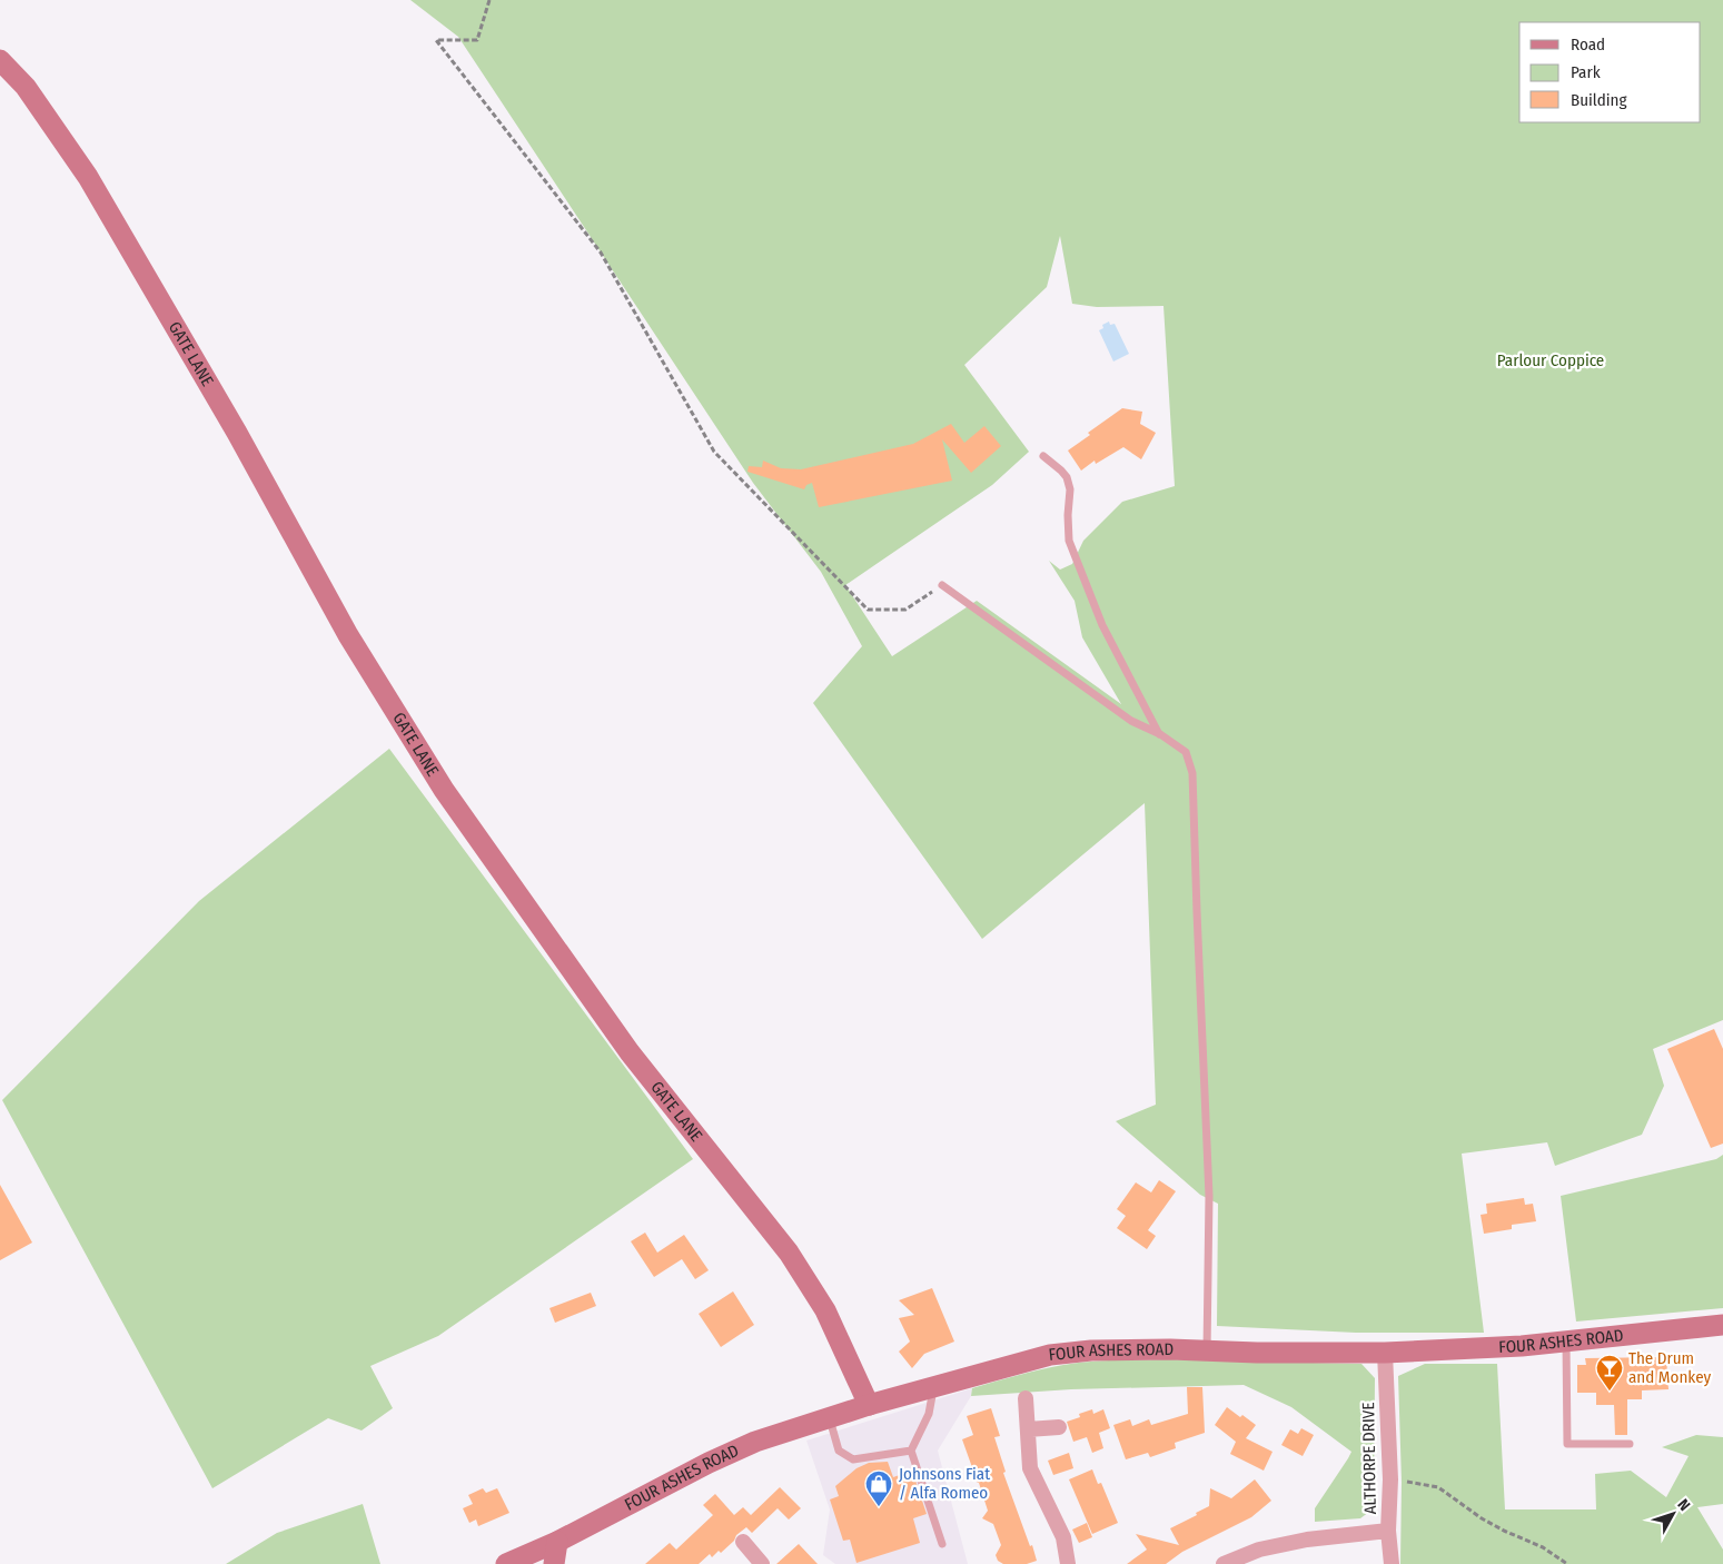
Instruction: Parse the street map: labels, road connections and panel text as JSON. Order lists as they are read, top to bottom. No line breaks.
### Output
{"streets":{"street":["GATE LANE","FOUR ASHES ROAD","ALTHORPE DRIVE"]},"crossings":[["GATE LANE","FOUR ASHES ROAD"],["FOUR ASHES ROAD","ALTHORPE DRIVE"]],"parks":["Parlour Coppice"],"places":{"bar":["The Drum and Monkey"],"shop":["Johnsons Fiat / Alfa Romeo"]},"legend":["Road","Park","Building"],"north":"top right"}
